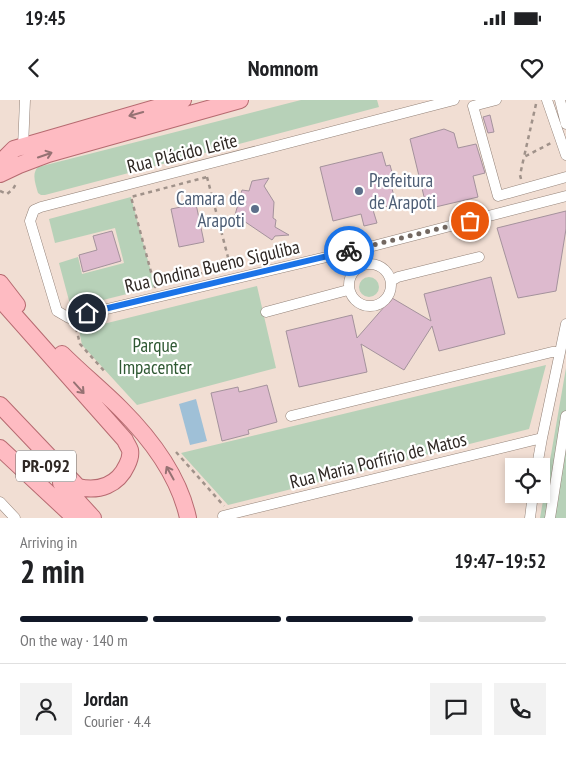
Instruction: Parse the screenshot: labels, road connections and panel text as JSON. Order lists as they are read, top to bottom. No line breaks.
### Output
{"streets":{"main road":["PR-092"],"street":["Rua Plácido Leite","Rua Ondina Bueno Siguliba","Rua Maria Porfírio de Matos"]},"crossings":[["Rua Plácido Leite","Rua Ondina Bueno Siguliba"]],"parks":["Parque Impacenter"],"places":["Prefeitura de Arapoti","Camara de Arapoti"],"page":{"status":"19:45","header":"Nomnom","heading":["2 min","Arriving in","19:47–19:52"],"panel":["Jordan","Courier · 4.4"],"bar":"On the way · 140 m"}}
